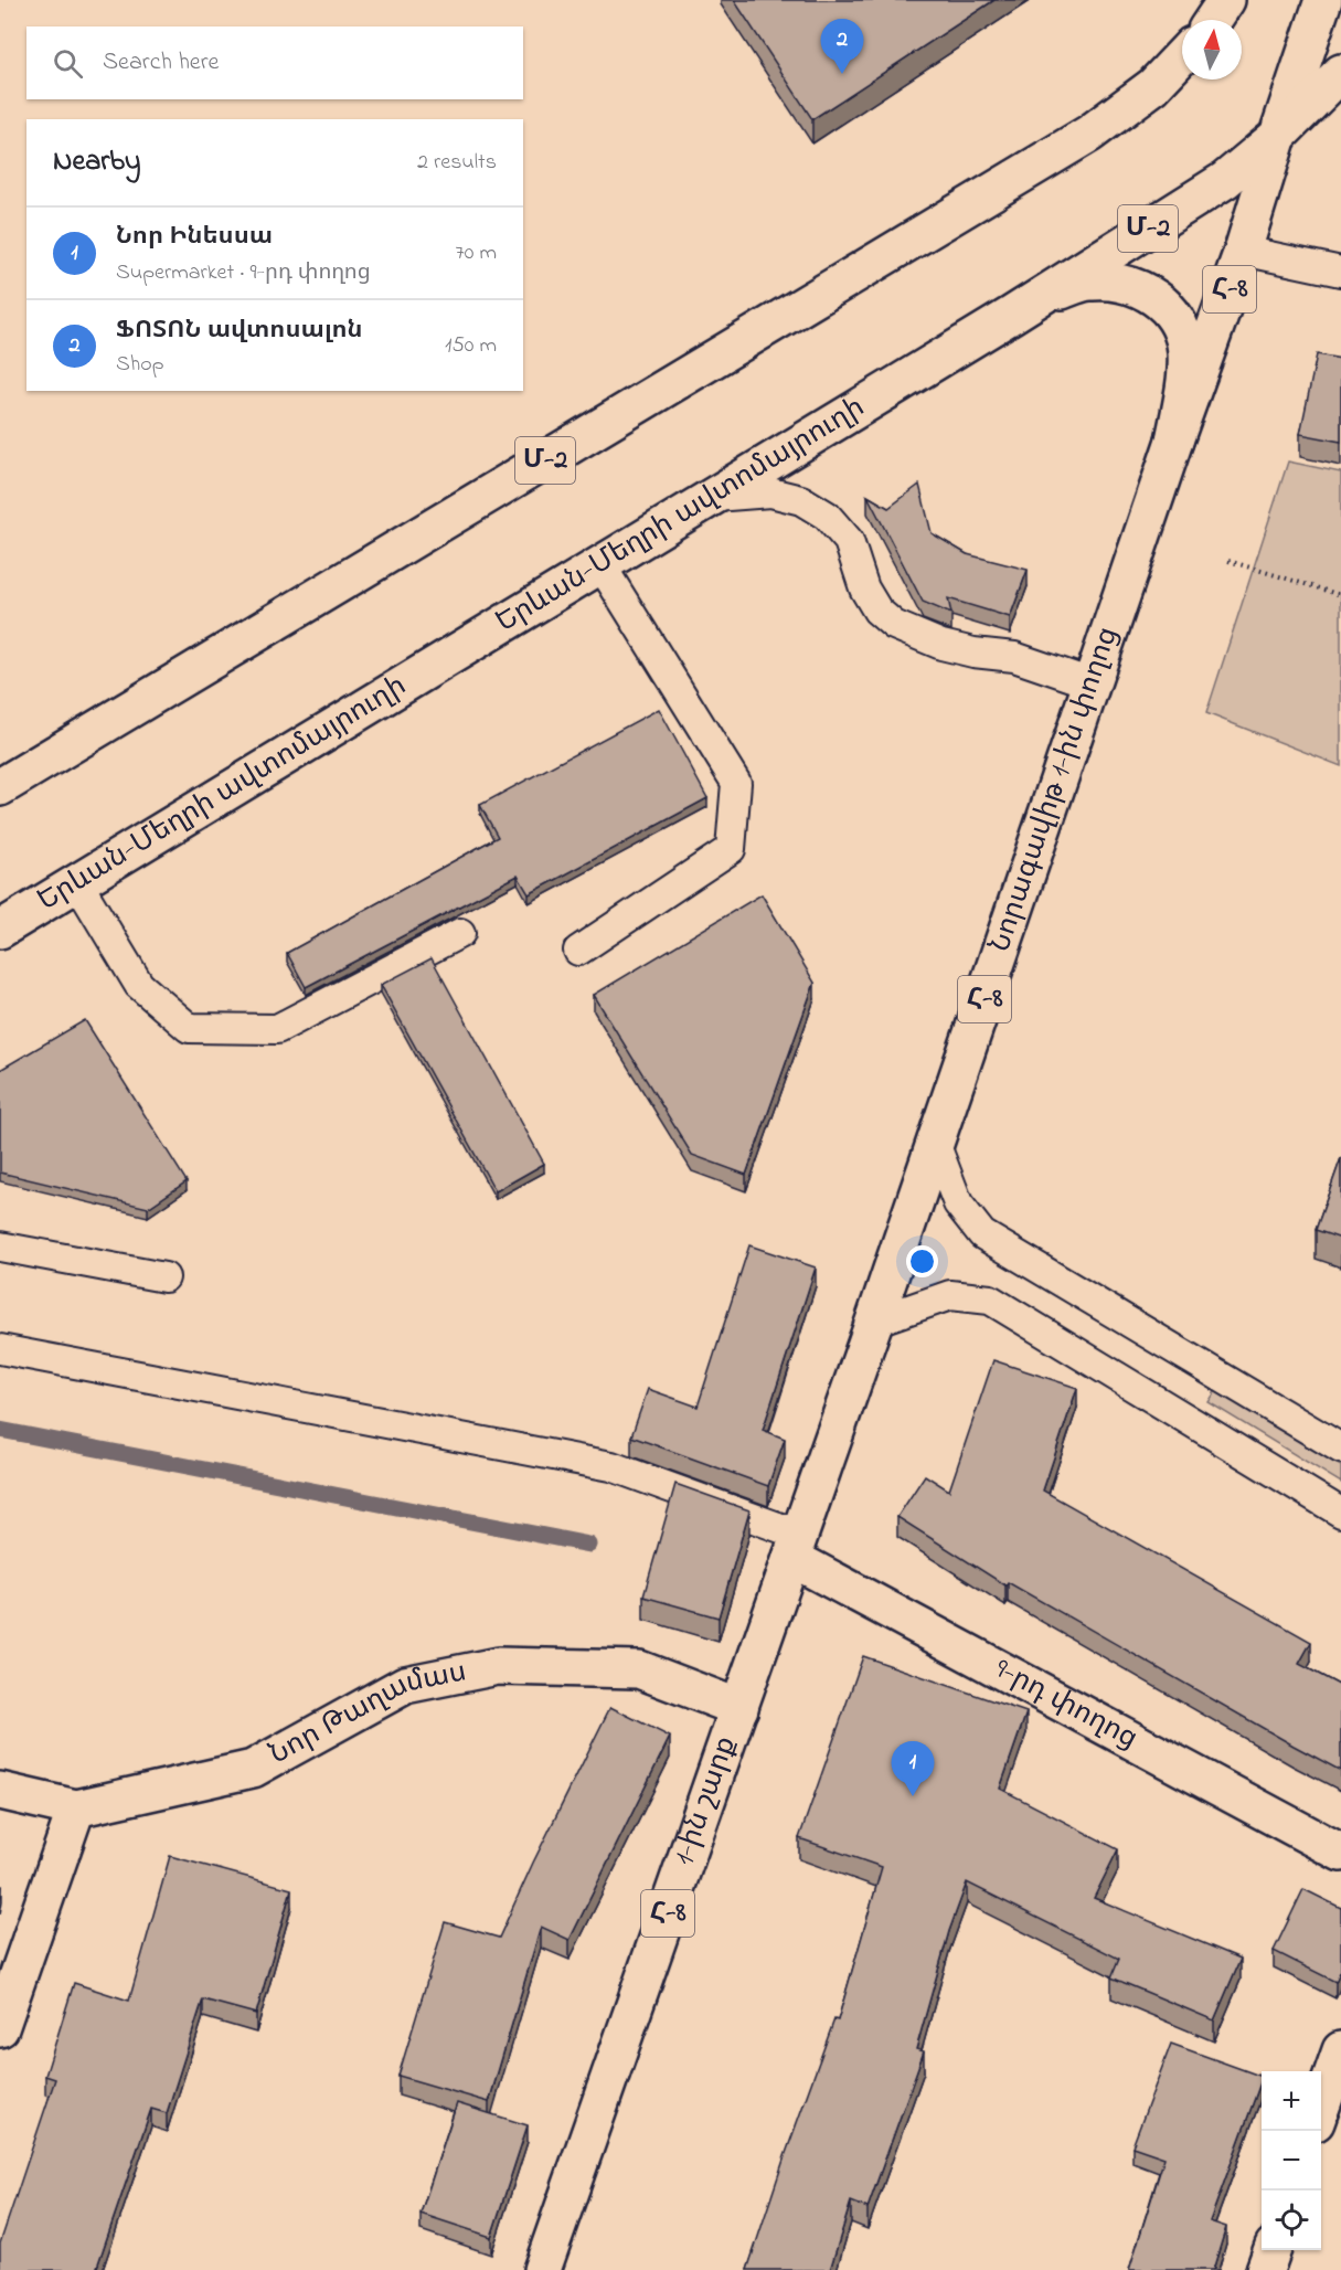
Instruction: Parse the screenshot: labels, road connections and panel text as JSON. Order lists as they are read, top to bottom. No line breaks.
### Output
{"streets":{"main road":["Մ-2","Հ-8","Երևան-Մեղրի ավտոմայրուղի","Նորագավիթ 1-ին փողոց","9-րդ փողոց","Նոր Թաղամաս","1-ին շարք"]},"crossings":[["Երևան-Մեղրի ավտոմայրուղի","Նորագավիթ 1-ին փողոց"],["Նորագավիթ 1-ին փողոց","9-րդ փողոց"],["Նորագավիթ 1-ին փողոց","1-ին շարք"],["9-րդ փողոց","1-ին շարք"],["Նոր Թաղամաս","1-ին շարք"]],"north":"top","page":{"pins":["2","1"],"search":"Search here","heading":["Nearby","2 results"],"list":[{"mark":"1","name":"Նոր Ինեսսա","note":"Supermarket · 9-րդ փողոց","value":"70 m"},{"mark":"2","name":"ՖՈՏՈՆ ավտոսալոն","note":"Shop","value":"150 m"}],"map_buttons":["+","−"]}}
